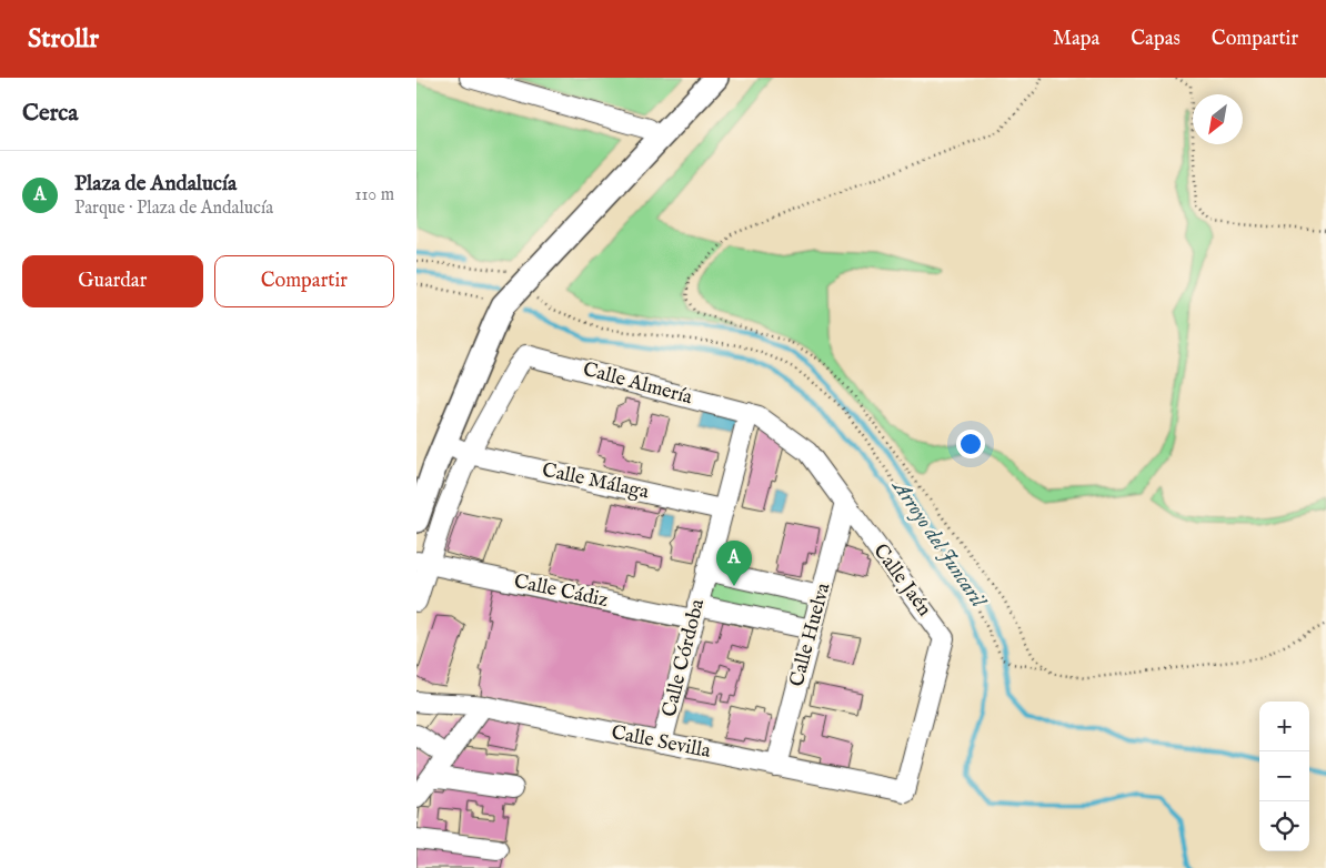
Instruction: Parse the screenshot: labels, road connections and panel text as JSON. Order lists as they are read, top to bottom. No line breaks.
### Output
{"streets":{"street":["Calle Almería","Calle Málaga","Calle Jaén","Calle Cádiz","Calle Huelva","Calle Córdoba","Calle Sevilla"]},"crossings":[["Calle Almería","Calle Málaga"],["Calle Almería","Calle Jaén"],["Calle Almería","Calle Córdoba"],["Calle Málaga","Calle Córdoba"],["Calle Jaén","Calle Huelva"],["Calle Jaén","Calle Córdoba"],["Calle Jaén","Calle Sevilla"],["Calle Cádiz","Calle Huelva"],["Calle Cádiz","Calle Córdoba"],["Calle Huelva","Calle Sevilla"],["Calle Córdoba","Calle Sevilla"]],"water":["Arroyo del Juncaril"],"north":"bottom left","page":{"header":"Strollr","nav":["Mapa","Capas","Compartir"],"heading":"Cerca","list":[{"mark":"A","name":"Plaza de Andalucía","note":"Parque · Plaza de Andalucía","value":"110 m"}],"buttons":["Guardar","Compartir"],"pins":"A","map_buttons":["+","−"]}}
